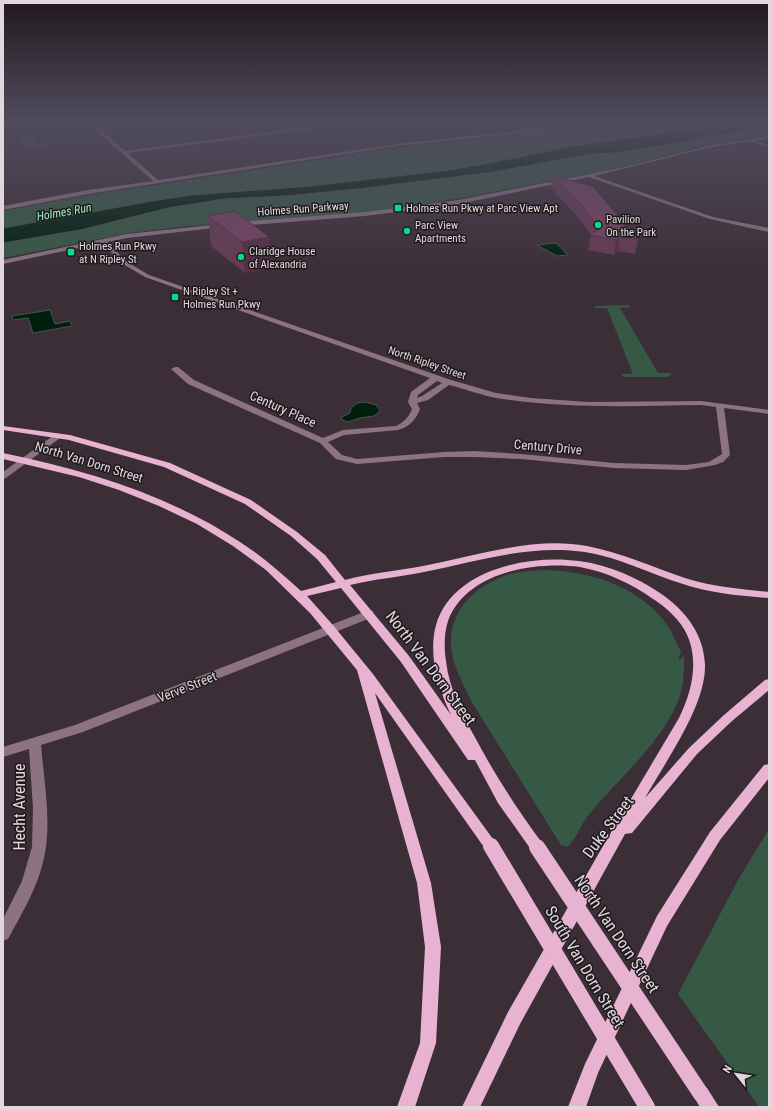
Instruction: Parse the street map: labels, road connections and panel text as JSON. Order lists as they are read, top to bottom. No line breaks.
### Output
{"streets":{"main road":["North Van Dorn Street","Duke Street","South Van Dorn Street"],"street":["Holmes Run Parkway","North Ripley Street","Century Place","Century Drive","Verve Street","Hecht Avenue"]},"crossings":[["North Ripley Street","Century Drive"],["Century Place","Century Drive"],["North Van Dorn Street","Verve Street"],["North Van Dorn Street","South Van Dorn Street"],["Verve Street","Hecht Avenue"]],"water":["Holmes Run"],"places":{"transit":["Holmes Run Pkwy at Parc View Apt","Holmes Run Pkwy at N Ripley St","N Ripley St + Holmes Run Pkwy"],"other":["Pavilion On the Park","Parc View Apartments","Claridge House of Alexandria"]},"north":"top left"}
